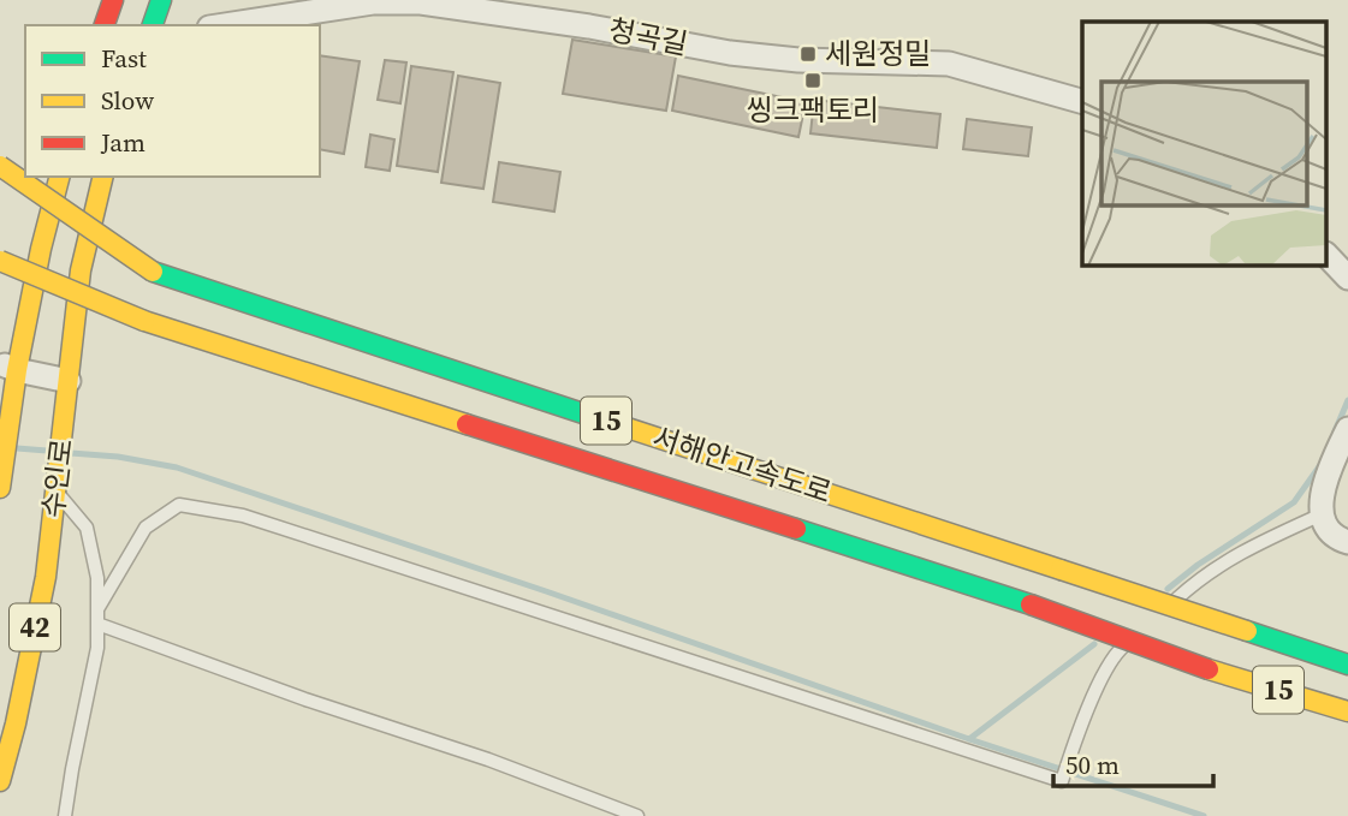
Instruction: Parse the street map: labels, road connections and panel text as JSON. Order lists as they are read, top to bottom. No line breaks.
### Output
{"streets":{"main road":["15","서해안고속도로","수인로","42"],"street":["청곡길"]},"places":{"transit":["세원정밀","씽크팩토리"]},"legend":["Fast","Slow","Jam"],"scale_bar":"50 m"}
